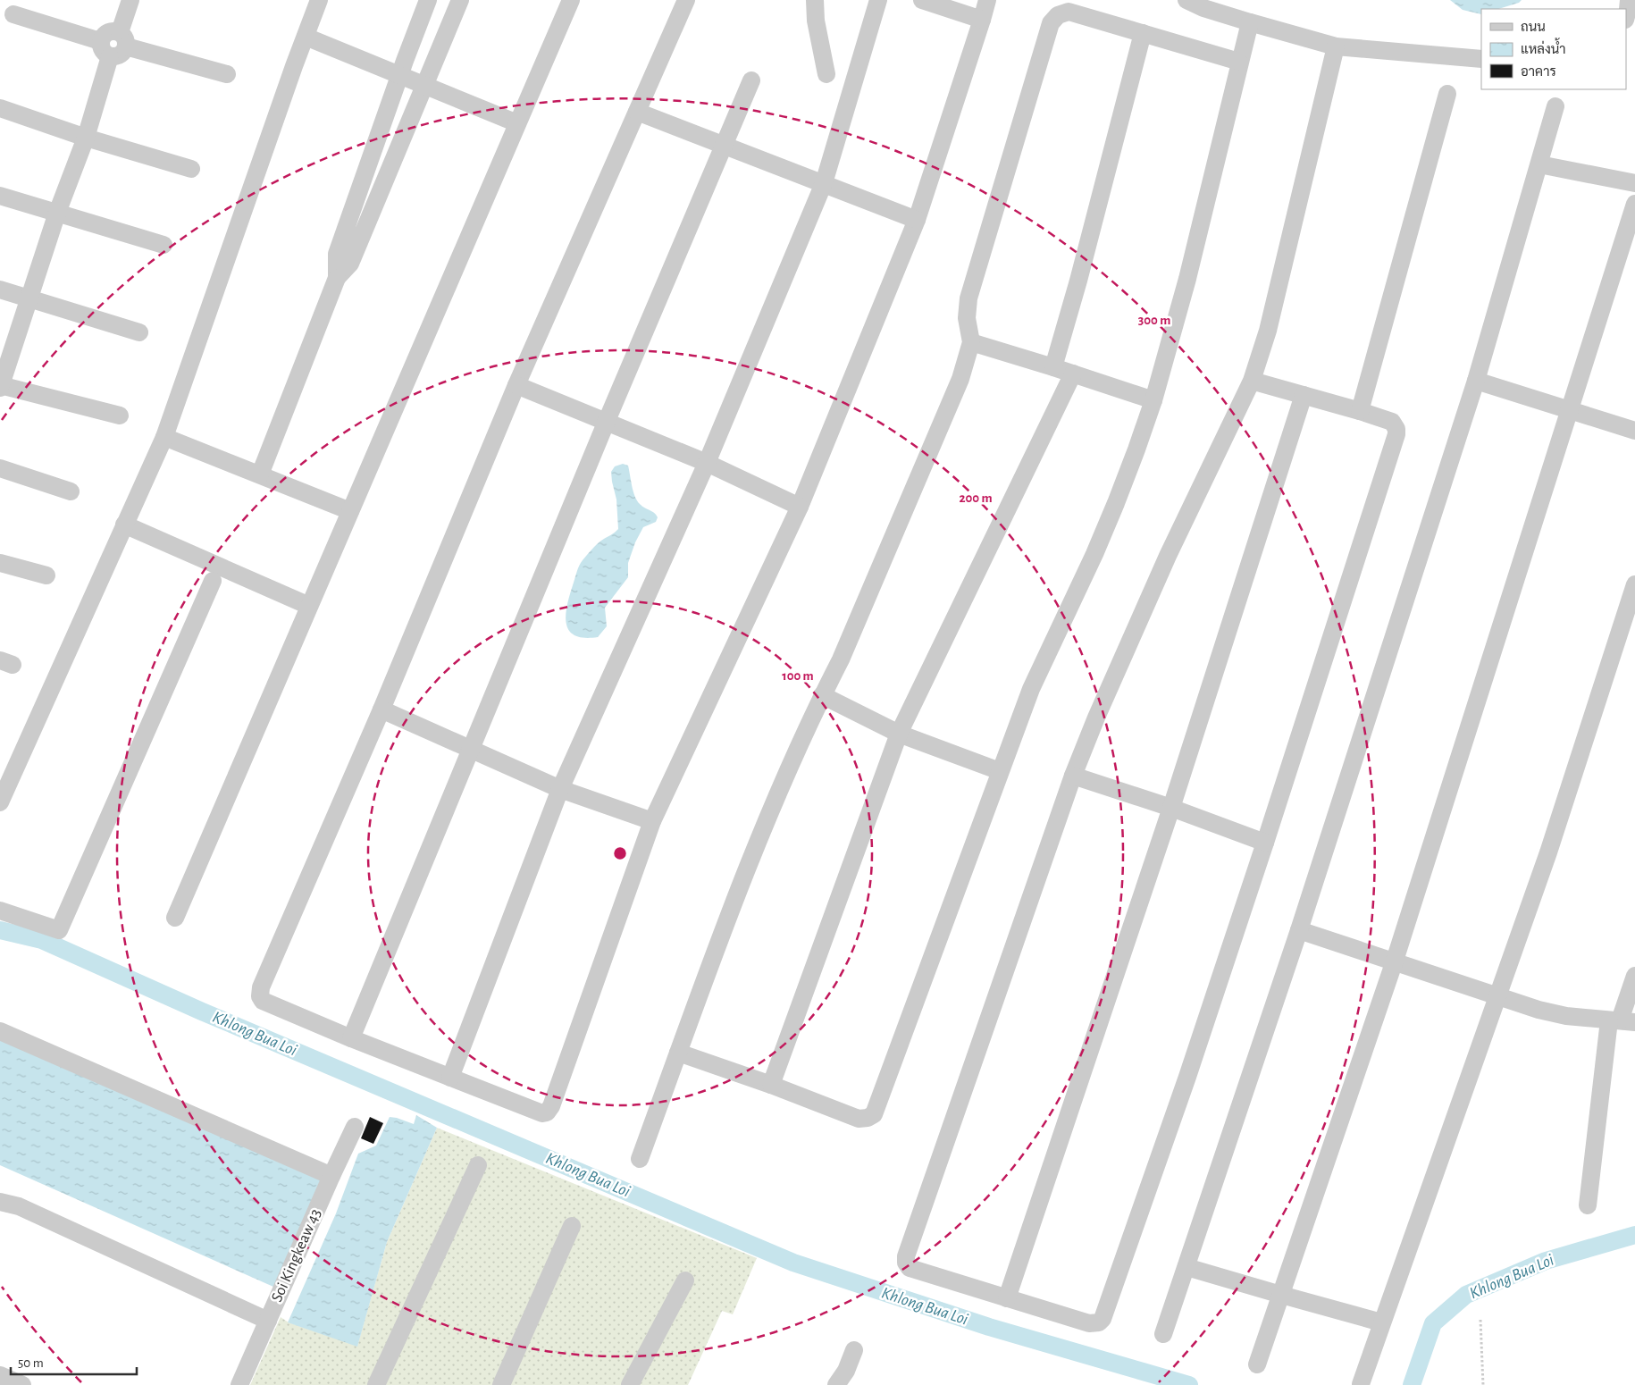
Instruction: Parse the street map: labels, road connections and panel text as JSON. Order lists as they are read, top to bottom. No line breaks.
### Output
{"streets":{"street":["Soi Kingkeaw 43"]},"water":["Khlong Bua Loi"],"legend":["ถนน","แหล่งน้ำ","อาคาร"],"scale_bar":"50 m","rings":["300 m","200 m","100 m"]}
